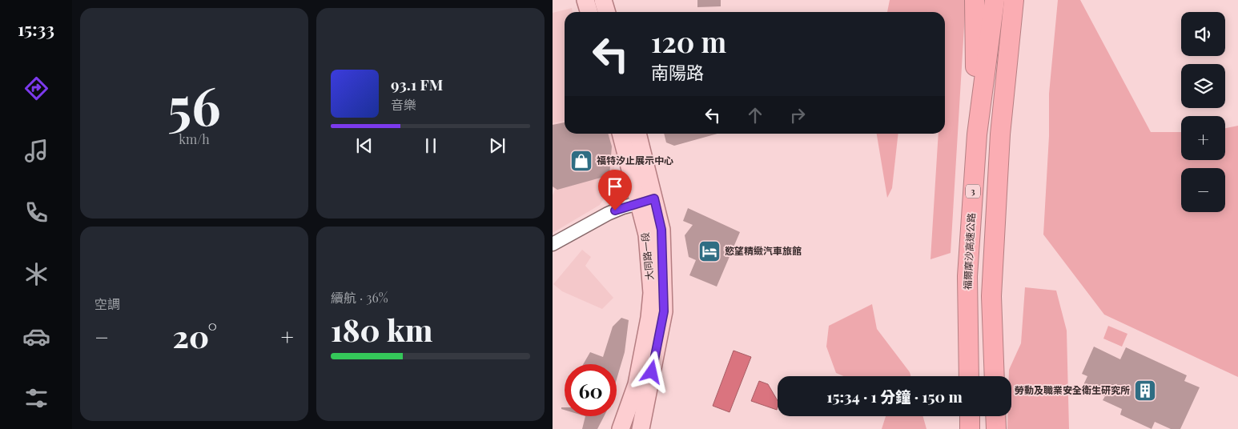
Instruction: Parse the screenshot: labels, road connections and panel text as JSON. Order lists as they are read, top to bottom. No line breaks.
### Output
{"streets":{"highway":["3","福爾摩沙高速公路"],"main road":["大同路一段"]},"places":{"shop":["福特汐止展示中心"],"hotel":["慾望精緻汽車旅館"],"building":["勞動及職業安全衛生研究所"]},"page":{"tabs":"15:33","tile":[["56","km/h"],"空調",["續航 · 36%","180 km"]],"map_buttons":["+","−"],"turn":["120 m","南陽路"],"song":["93.1 FM","音樂"],"heat":["−","20°","+"],"limit":"60","trip":"15:34 · 1 分鐘 · 150 m"}}
